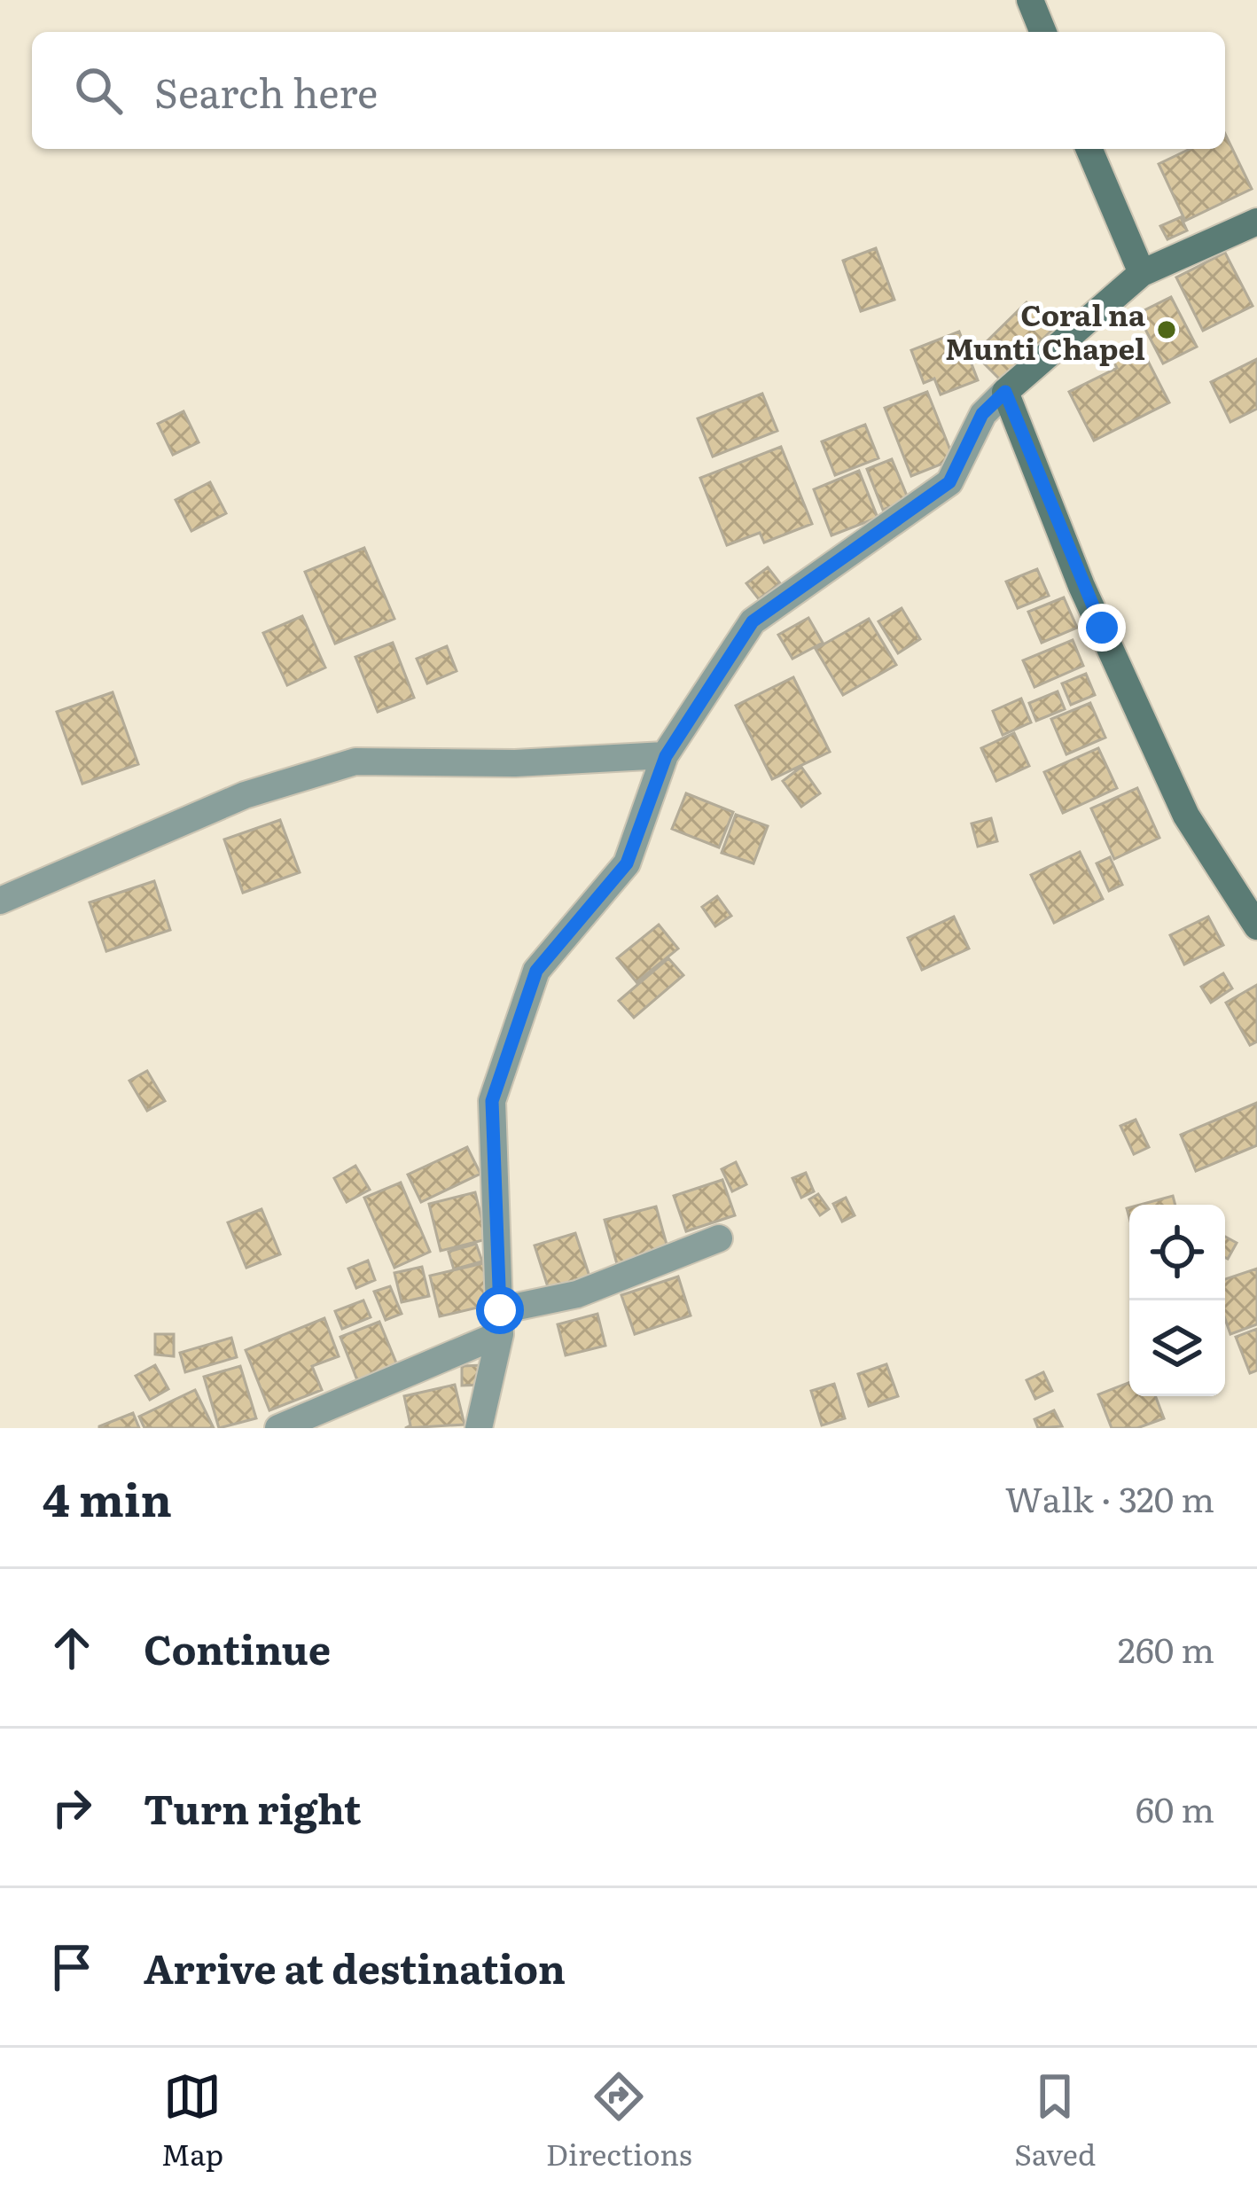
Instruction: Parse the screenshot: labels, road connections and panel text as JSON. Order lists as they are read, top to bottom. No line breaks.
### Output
{"places":["Coral na Munti Chapel"],"page":{"search":"Search here","heading":["4 min","Walk · 320 m"],"list":[["Continue","260 m"],["Turn right","60 m"],"Arrive at destination"],"nav":["Map","Directions","Saved"]}}
